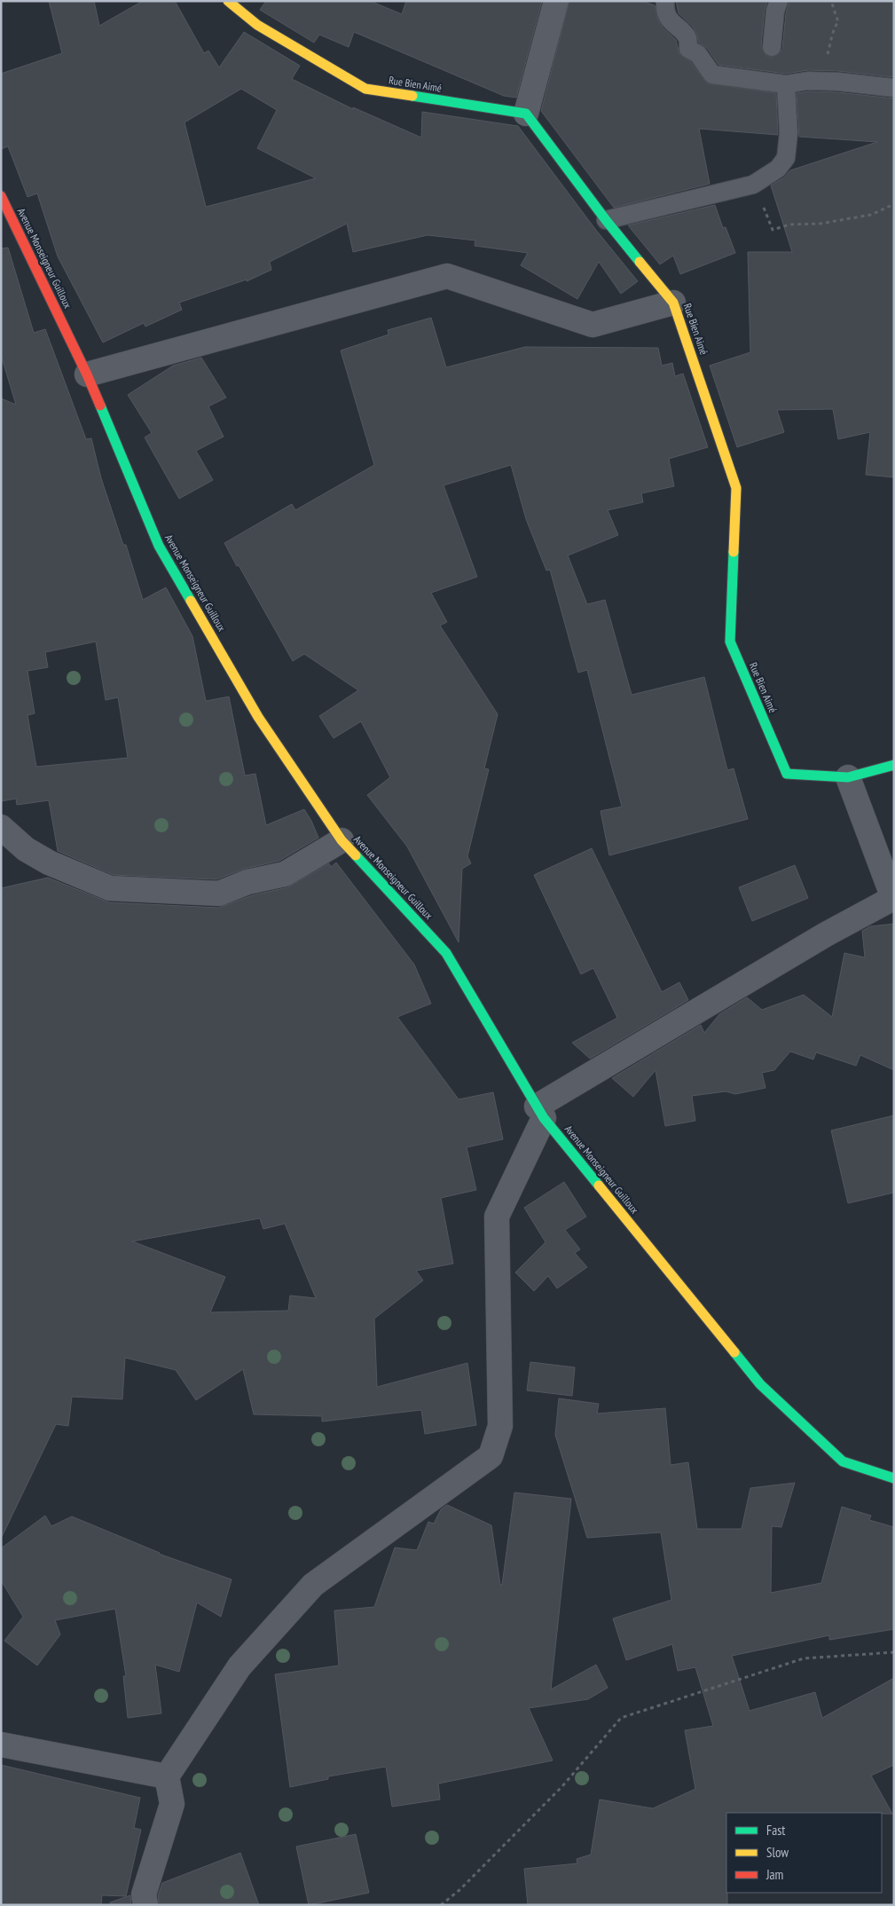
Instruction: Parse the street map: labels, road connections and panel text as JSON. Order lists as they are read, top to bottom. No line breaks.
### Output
{"streets":{"street":["Rue Bien Aimé","Avenue Monseigneur Guilloux"]},"legend":["Fast","Slow","Jam"]}
